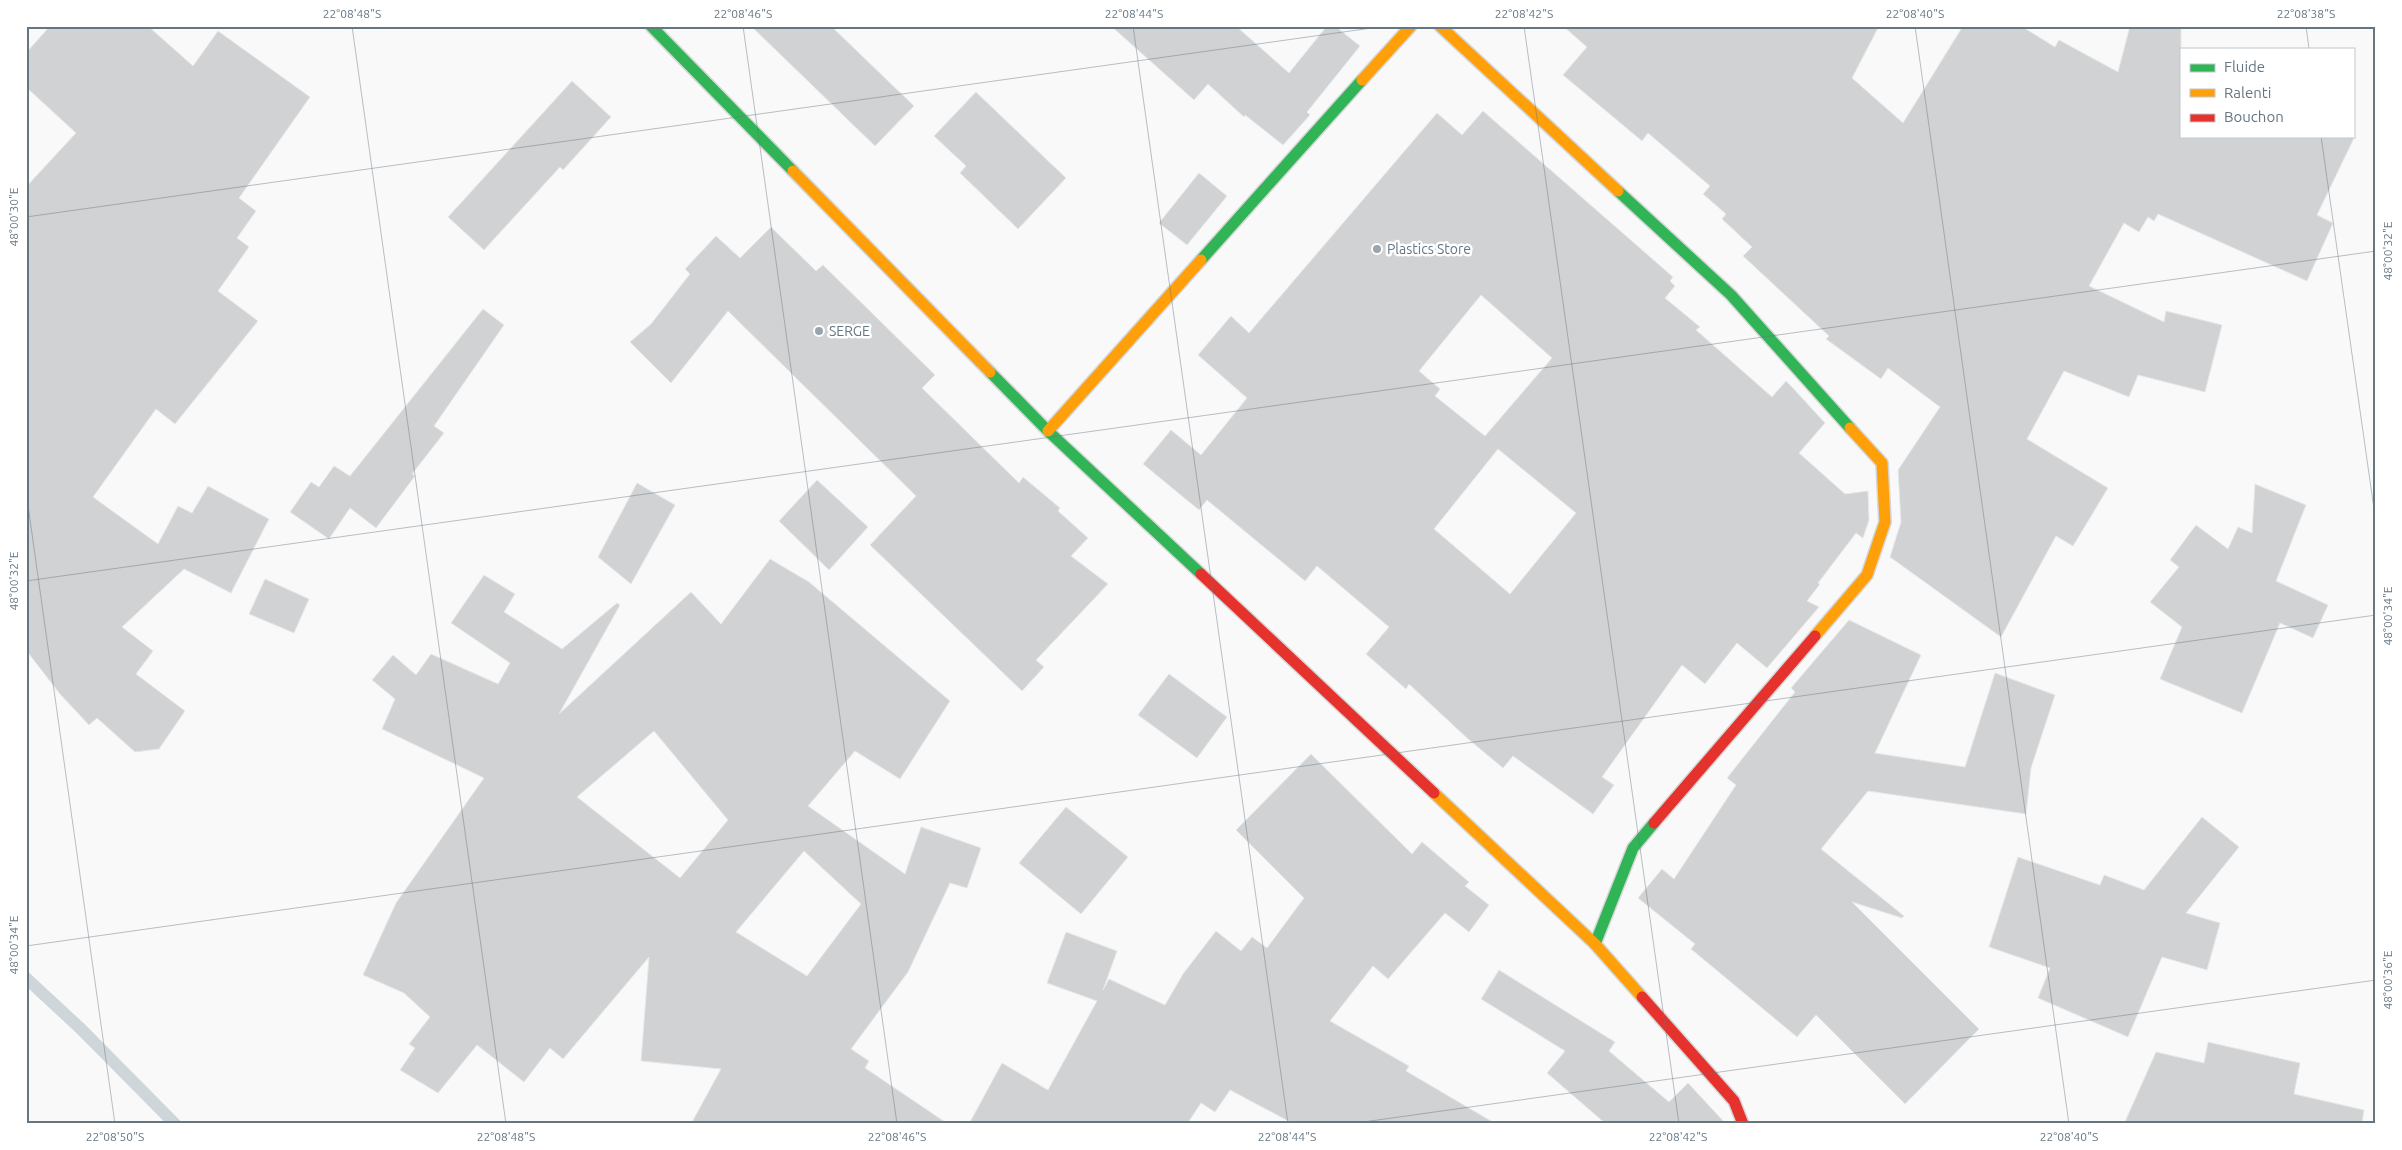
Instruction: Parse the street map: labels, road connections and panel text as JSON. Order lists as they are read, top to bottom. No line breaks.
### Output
{"places":["Plastics Store","SERGE"],"legend":["Fluide","Ralenti","Bouchon"],"coordinates":["22°08'48\"S","22°08'46\"S","22°08'44\"S","22°08'42\"S","22°08'40\"S","22°08'38\"S","48°00'30\"E","48°00'32\"E","48°00'34\"E","48°00'36\"E","22°08'50\"S"]}
